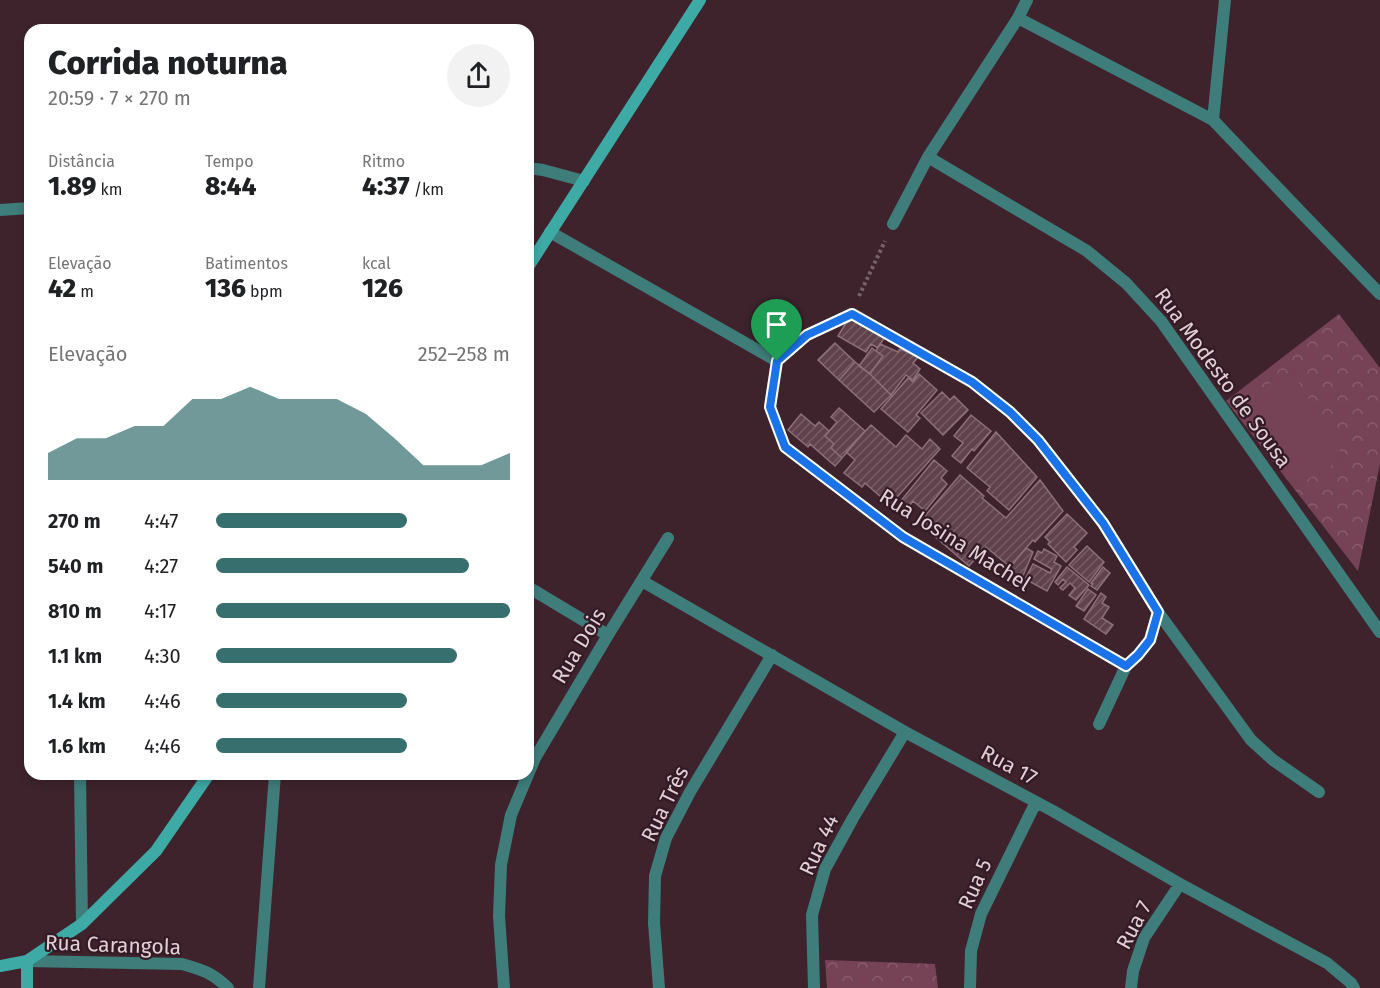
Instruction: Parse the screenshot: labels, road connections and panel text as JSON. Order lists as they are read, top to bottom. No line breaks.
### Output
{"streets":{"street":["Rua Modesto de Sousa","Rua Josina Machel","Rua Dois","Rua 17","Rua Três","Rua 44","Rua 5","Rua 7","Rua Carangola"]},"crossings":[["Rua Dois","Rua 17"],["Rua 17","Rua Três"],["Rua 17","Rua 44"],["Rua 17","Rua 5"],["Rua 17","Rua 7"]],"page":{"heading":["Corrida noturna","20:59 · 7 × 270 m"],"stats":[["Distância","1.89 km"],["Tempo","8:44"],["Ritmo","4:37 /km"],["Elevação","42 m"],["Batimentos","136 bpm"],["kcal","126"]],"chart":["Elevação","252–258 m"],"list":[{"name":"270 m","note":"4:47"},{"name":"540 m","note":"4:27"},{"name":"810 m","note":"4:17"},{"name":"1.1 km","note":"4:30"},{"name":"1.4 km","note":"4:46"},{"name":"1.6 km","note":"4:46"}]}}
